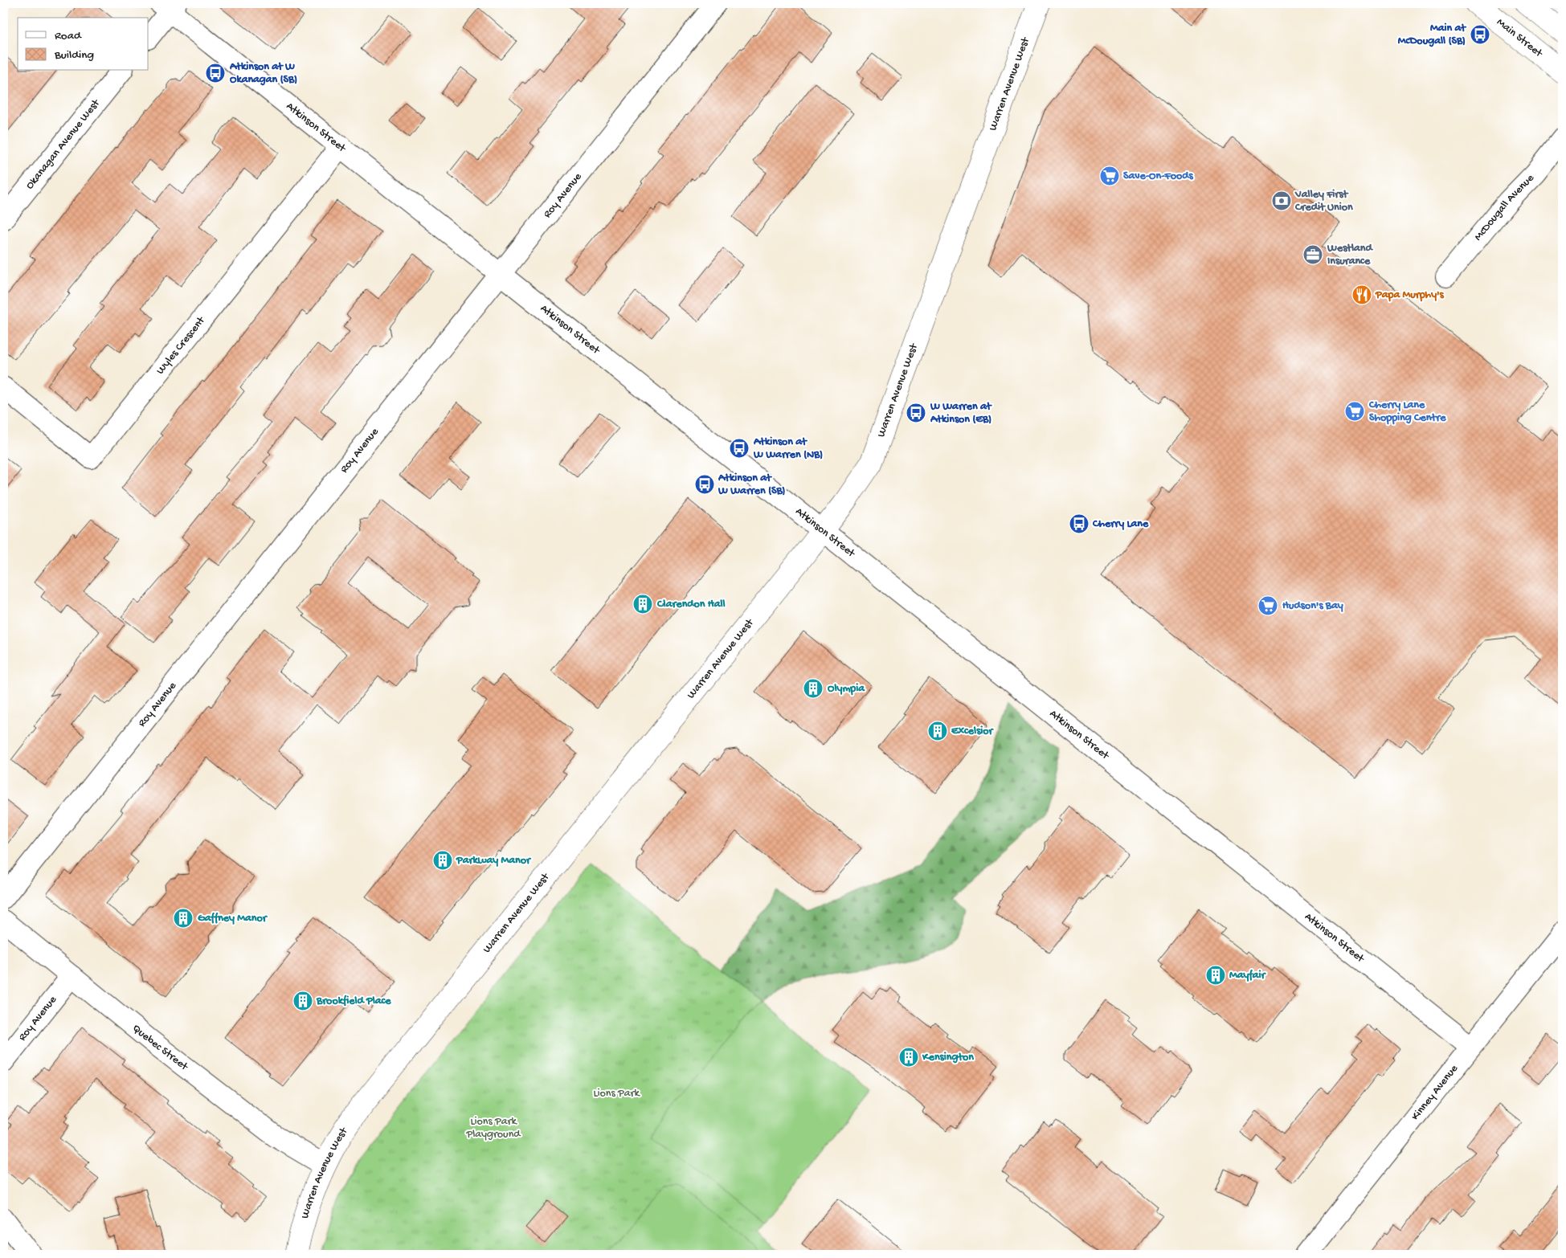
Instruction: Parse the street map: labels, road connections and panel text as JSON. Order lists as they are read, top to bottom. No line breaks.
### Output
{"streets":{"street":["Main Street","Warren Avenue West","Atkinson Street","Okanagan Avenue West","Roy Avenue","McDougall Avenue","Wyles Crescent","Quebec Street","Kinney Avenue"]},"crossings":[["Warren Avenue West","Atkinson Street"],["Warren Avenue West","Quebec Street"],["Atkinson Street","Roy Avenue"],["Atkinson Street","Wyles Crescent"],["Atkinson Street","Kinney Avenue"],["Roy Avenue","Quebec Street"]],"parks":["Lions Park","Lions Park Playground"],"places":{"bus stop":["Main at McDougall (SB)","Atkinson at W Okanagan (SB)","W Warren at Atkinson (EB)","Atkinson at W Warren (NB)","Atkinson at W Warren (SB)","Cherry Lane"],"supermarket":["Save-On-Foods","Cherry Lane Shopping Centre","Hudson's Bay"],"bank":["Valley First Credit Union"],"office":["Westland Insurance"],"restaurant":["Papa Murphy's"],"building":["Clarendon Hall","Olympia","Excelsior","Parkway Manor","Gaffney Manor","Mayfair","Brookfield Place","Kensington"]},"legend":["Road","Building"]}
